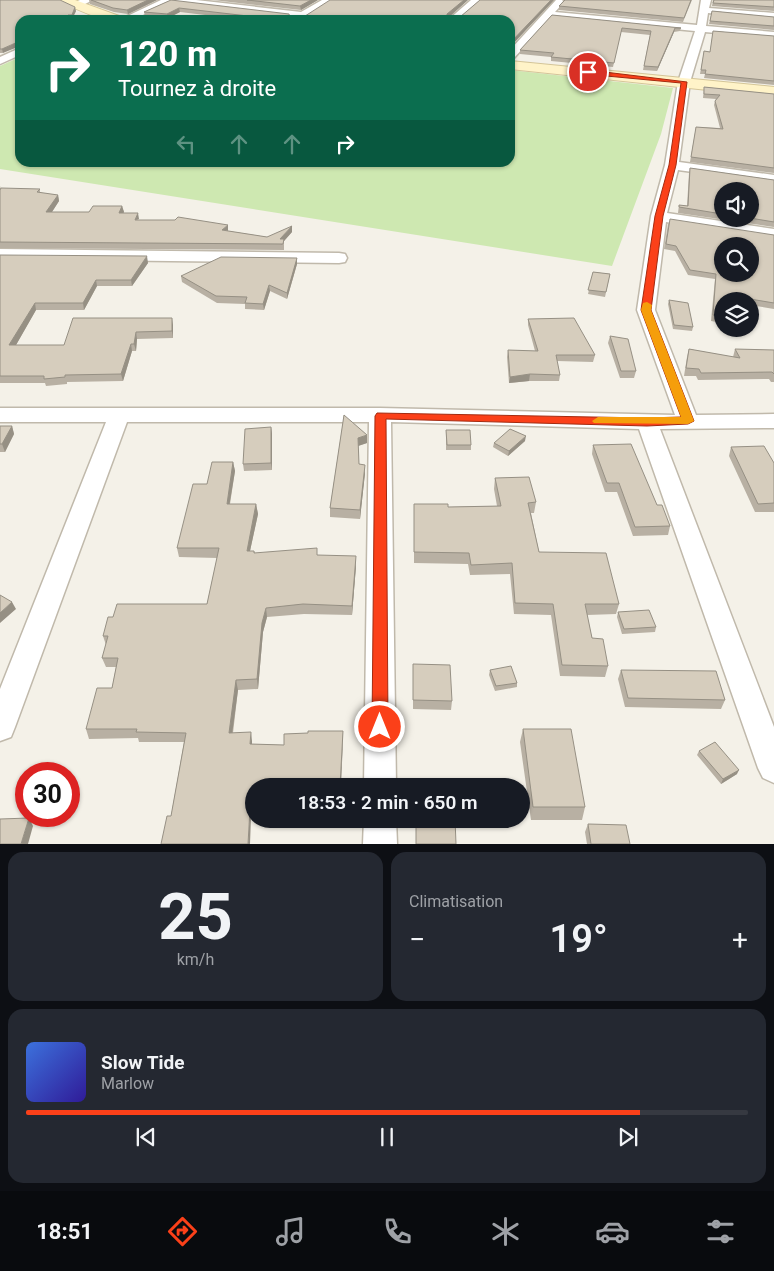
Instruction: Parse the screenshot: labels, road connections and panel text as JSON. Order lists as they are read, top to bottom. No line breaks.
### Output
{"page":{"turn":["120 m","Tournez à droite"],"limit":"30","trip":"18:53 · 2 min · 650 m","tile":[["25","km/h"],"Climatisation"],"heat":["−","19°","+"],"song":["Slow Tide","Marlow"],"tabs":"18:51"}}
